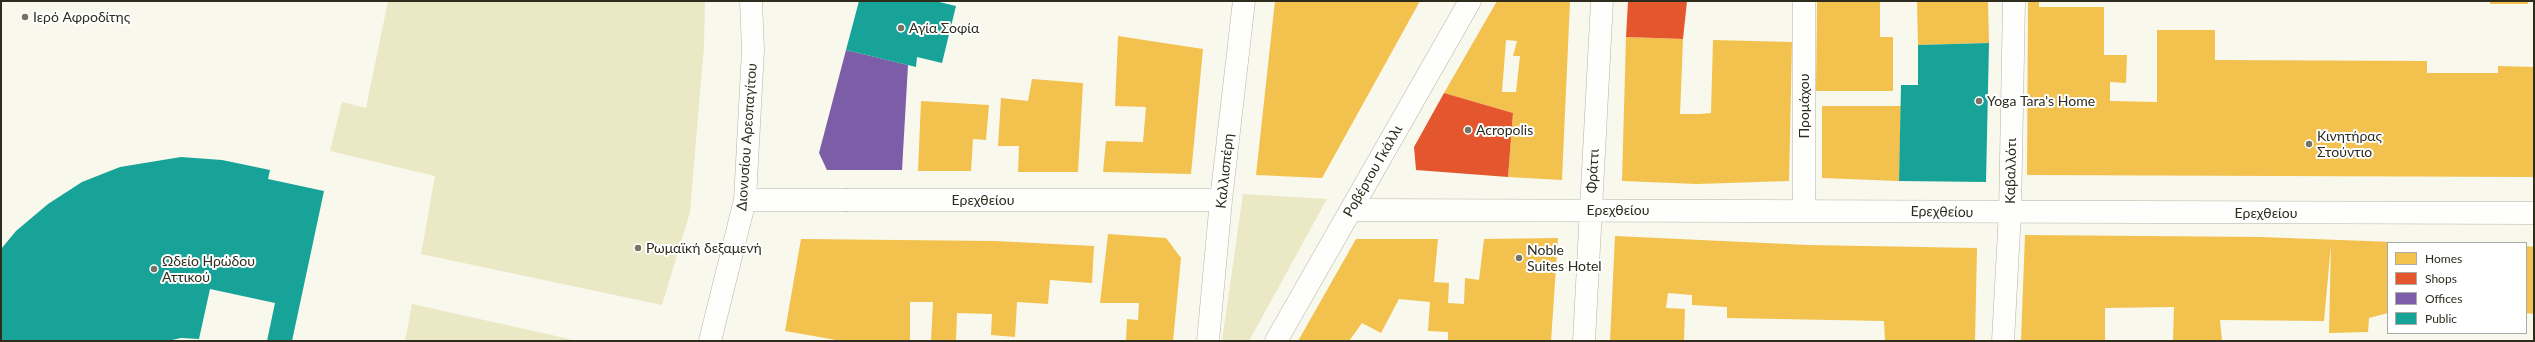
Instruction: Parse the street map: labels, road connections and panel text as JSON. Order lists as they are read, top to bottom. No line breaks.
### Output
{"streets":{"street":["Προμάχου","Διονυσίου Αρεοπαγίτου","Καλλισπέρη","Ροβέρτου Γκάλλι","Φράττι","Καβαλλότι","Ερεχθείου"]},"crossings":[["Προμάχου","Ερεχθείου"],["Διονυσίου Αρεοπαγίτου","Ερεχθείου"],["Καλλισπέρη","Ερεχθείου"],["Ροβέρτου Γκάλλι","Ερεχθείου"],["Φράττι","Ερεχθείου"],["Καβαλλότι","Ερεχθείου"]],"places":["Ιερό Αφροδίτης","Αγία Σοφία","Yoga Tara's Home","Acropolis","Κινητήρας Στούντιο","Ρωμαϊκή δεξαμενή","Noble Suites Hotel","Ωδείο Ηρώδου Αττικού"],"legend":["Homes","Shops","Offices","Public"]}
